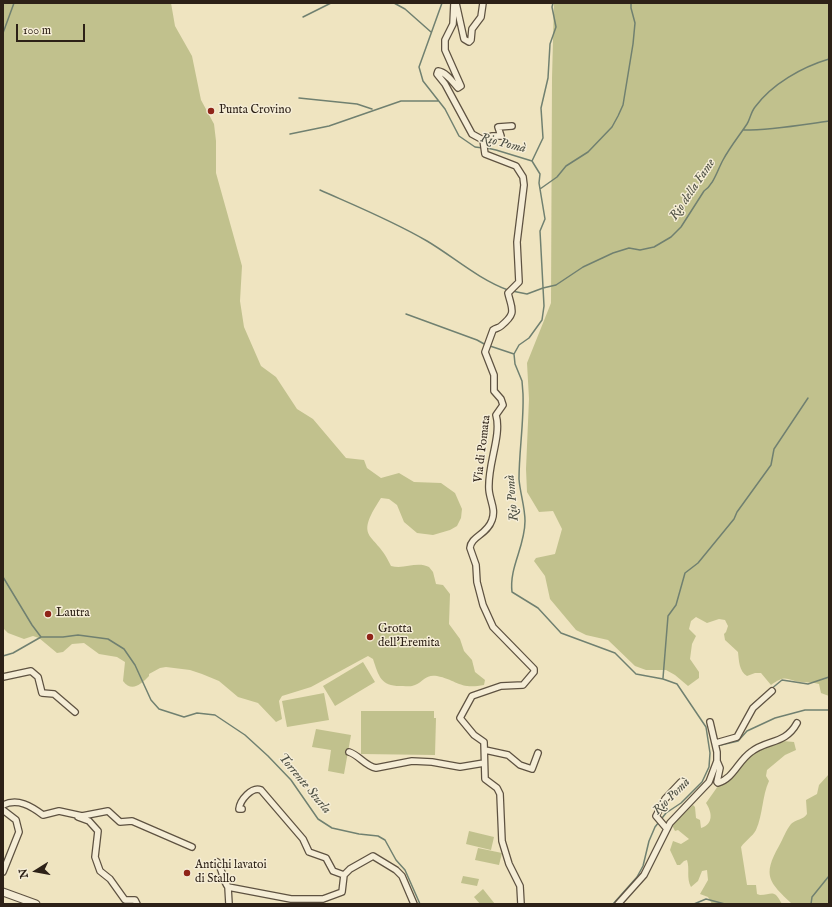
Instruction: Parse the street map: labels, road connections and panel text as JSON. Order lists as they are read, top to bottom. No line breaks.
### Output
{"streets":{"street":["Via di Pomata"]},"water":["Rio Pomà","Rio della Fame","Torrente Sturla"],"places":["Punta Crovino","Lautra","Grotta dell'Eremita","Antichi lavatoi di Stallo"],"scale_bar":"100 m","north":"left"}
